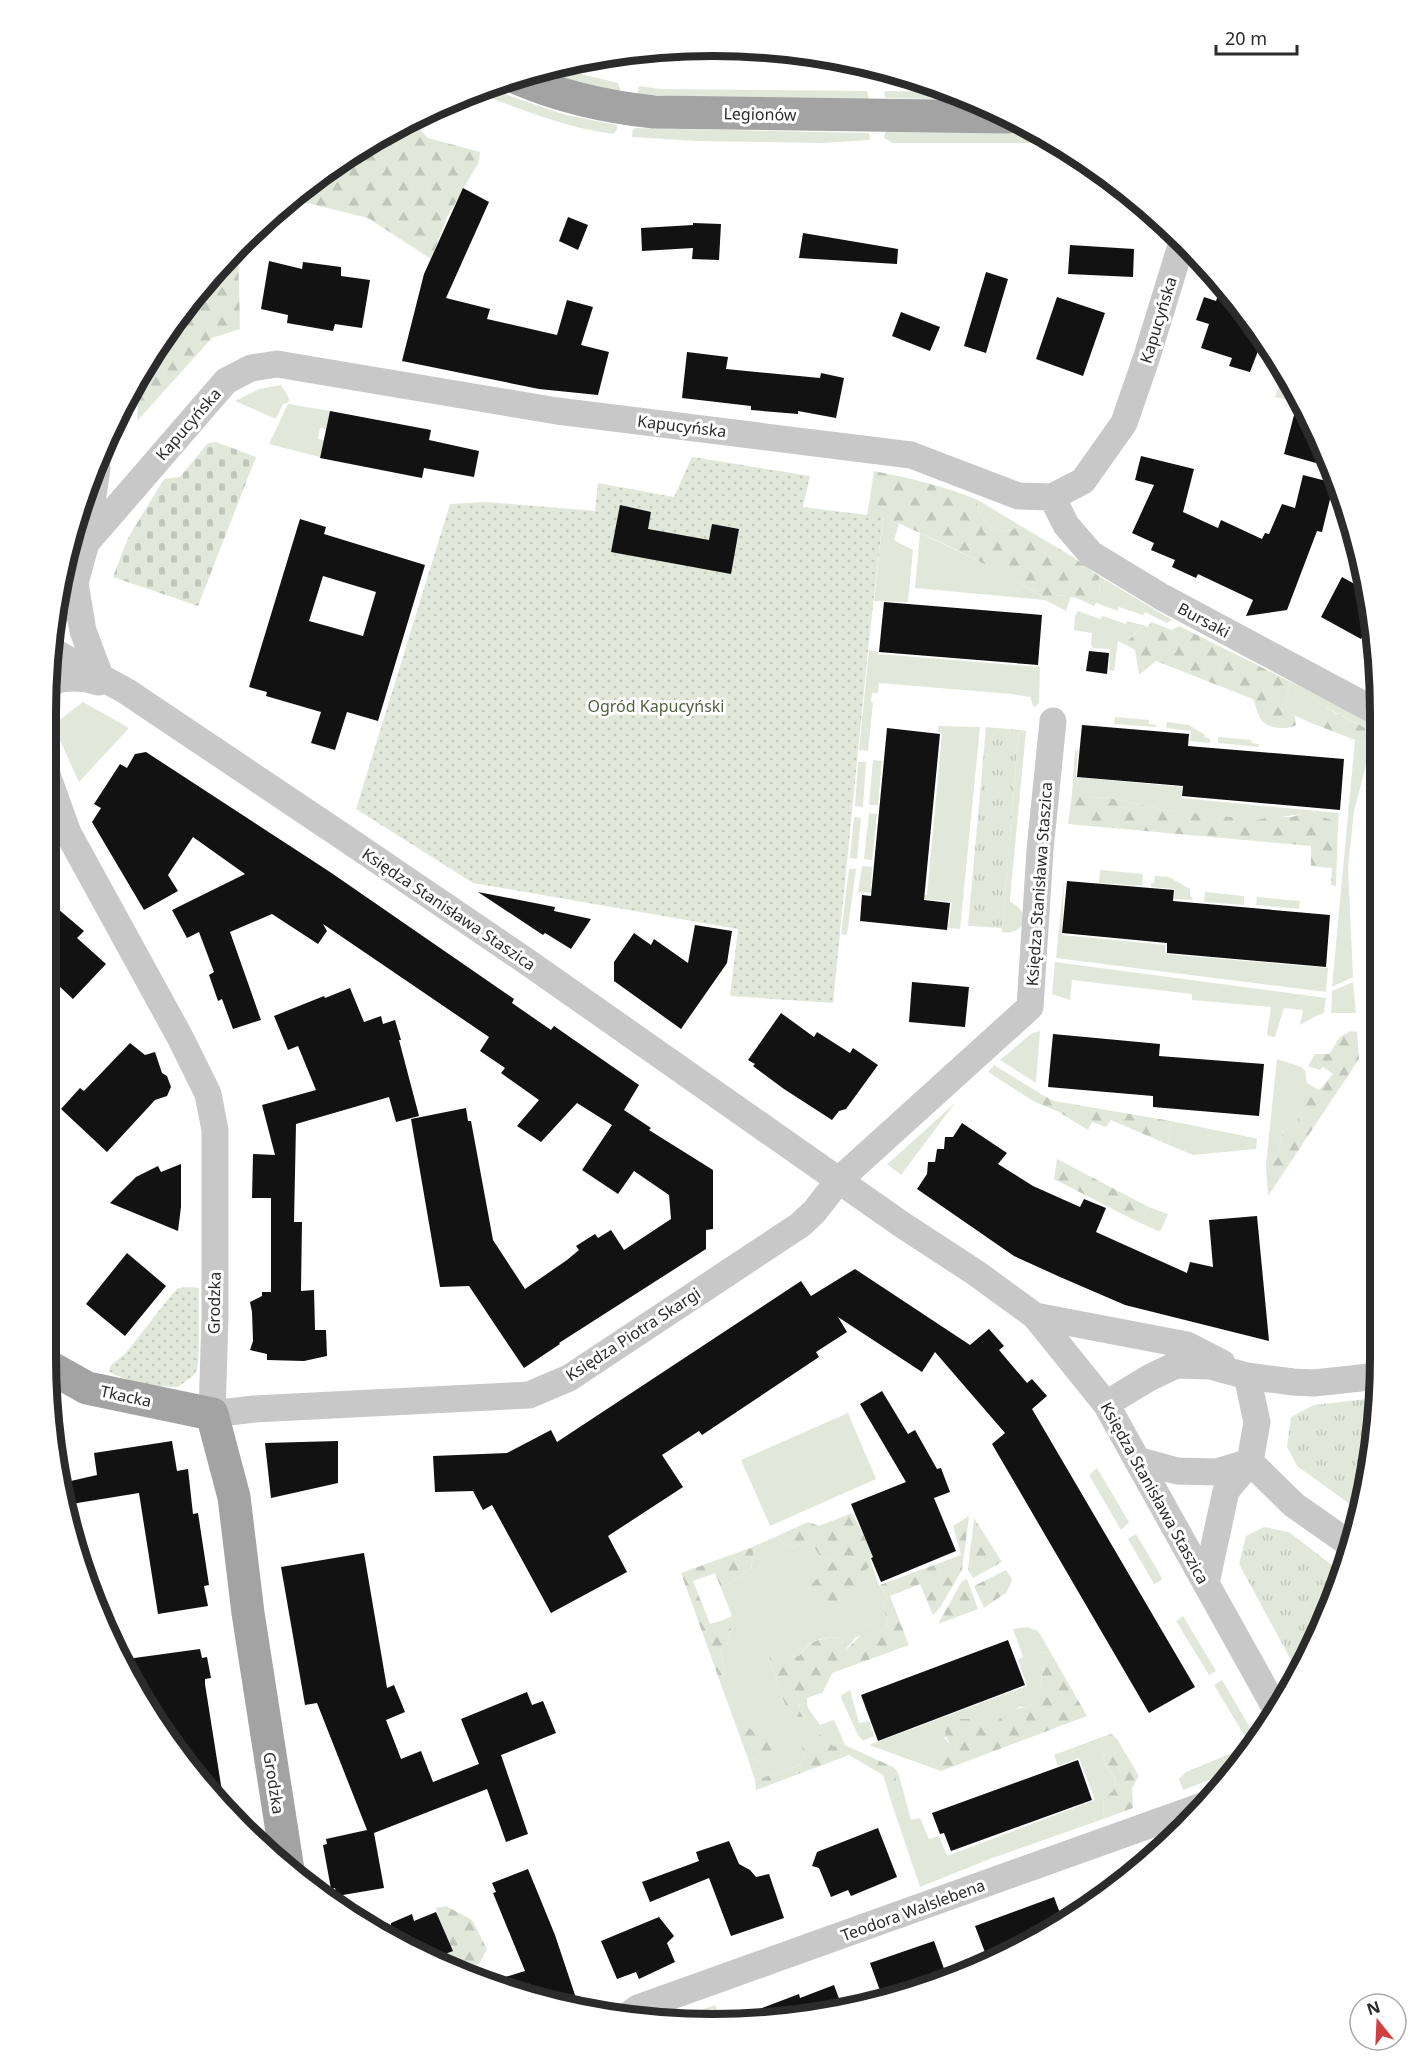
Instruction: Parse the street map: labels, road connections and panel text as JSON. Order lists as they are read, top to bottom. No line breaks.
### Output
{"streets":{"main road":["Legionów","Grodzka","Tkacka"],"street":["Kapucyńska","Bursaki","Księdza Stanisława Staszica","Księdza Piotra Skargi","Teodora Walslebena"]},"crossings":[["Kapucyńska","Bursaki"],["Księdza Stanisława Staszica","Księdza Piotra Skargi"],["Grodzka","Księdza Piotra Skargi"],["Grodzka","Tkacka"],["Księdza Piotra Skargi","Tkacka"]],"parks":["Ogród Kapucyński"],"scale_bar":"20 m","north":"top"}
